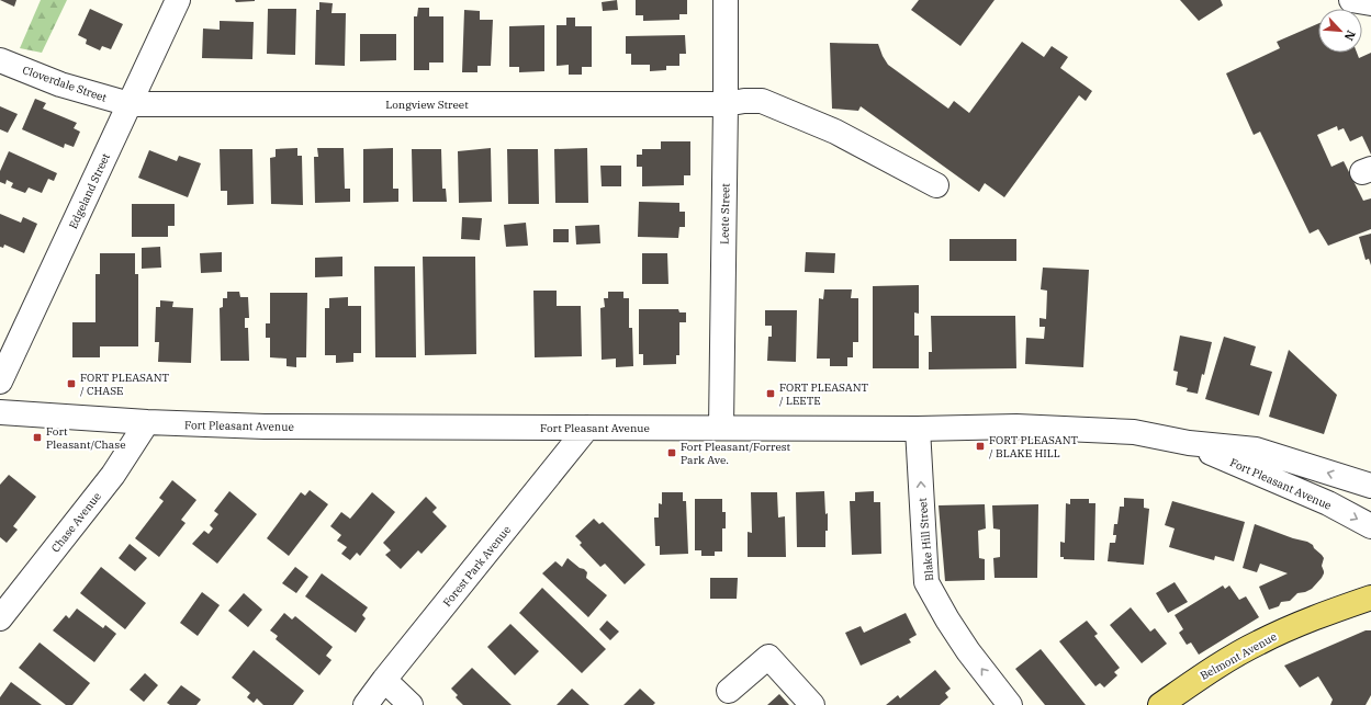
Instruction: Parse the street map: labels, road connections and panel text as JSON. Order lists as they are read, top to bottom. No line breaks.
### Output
{"streets":{"main road":["Belmont Avenue"],"street":["Cloverdale Street","Longview Street","Edgeland Street","Leete Street","Fort Pleasant Avenue","Chase Avenue","Blake Hill Street","Forest Park Avenue"]},"crossings":[["Cloverdale Street","Longview Street"],["Cloverdale Street","Edgeland Street"],["Longview Street","Edgeland Street"],["Longview Street","Leete Street"],["Leete Street","Fort Pleasant Avenue"],["Fort Pleasant Avenue","Chase Avenue"],["Fort Pleasant Avenue","Blake Hill Street"],["Fort Pleasant Avenue","Forest Park Avenue"]],"one_way":["Blake Hill Street"],"places":{"transit":["FORT PLEASANT / CHASE","FORT PLEASANT / LEETE","Fort Pleasant/Chase","FORT PLEASANT / BLAKE HILL","Fort Pleasant/Forrest Park Ave."]},"north":"bottom right"}
